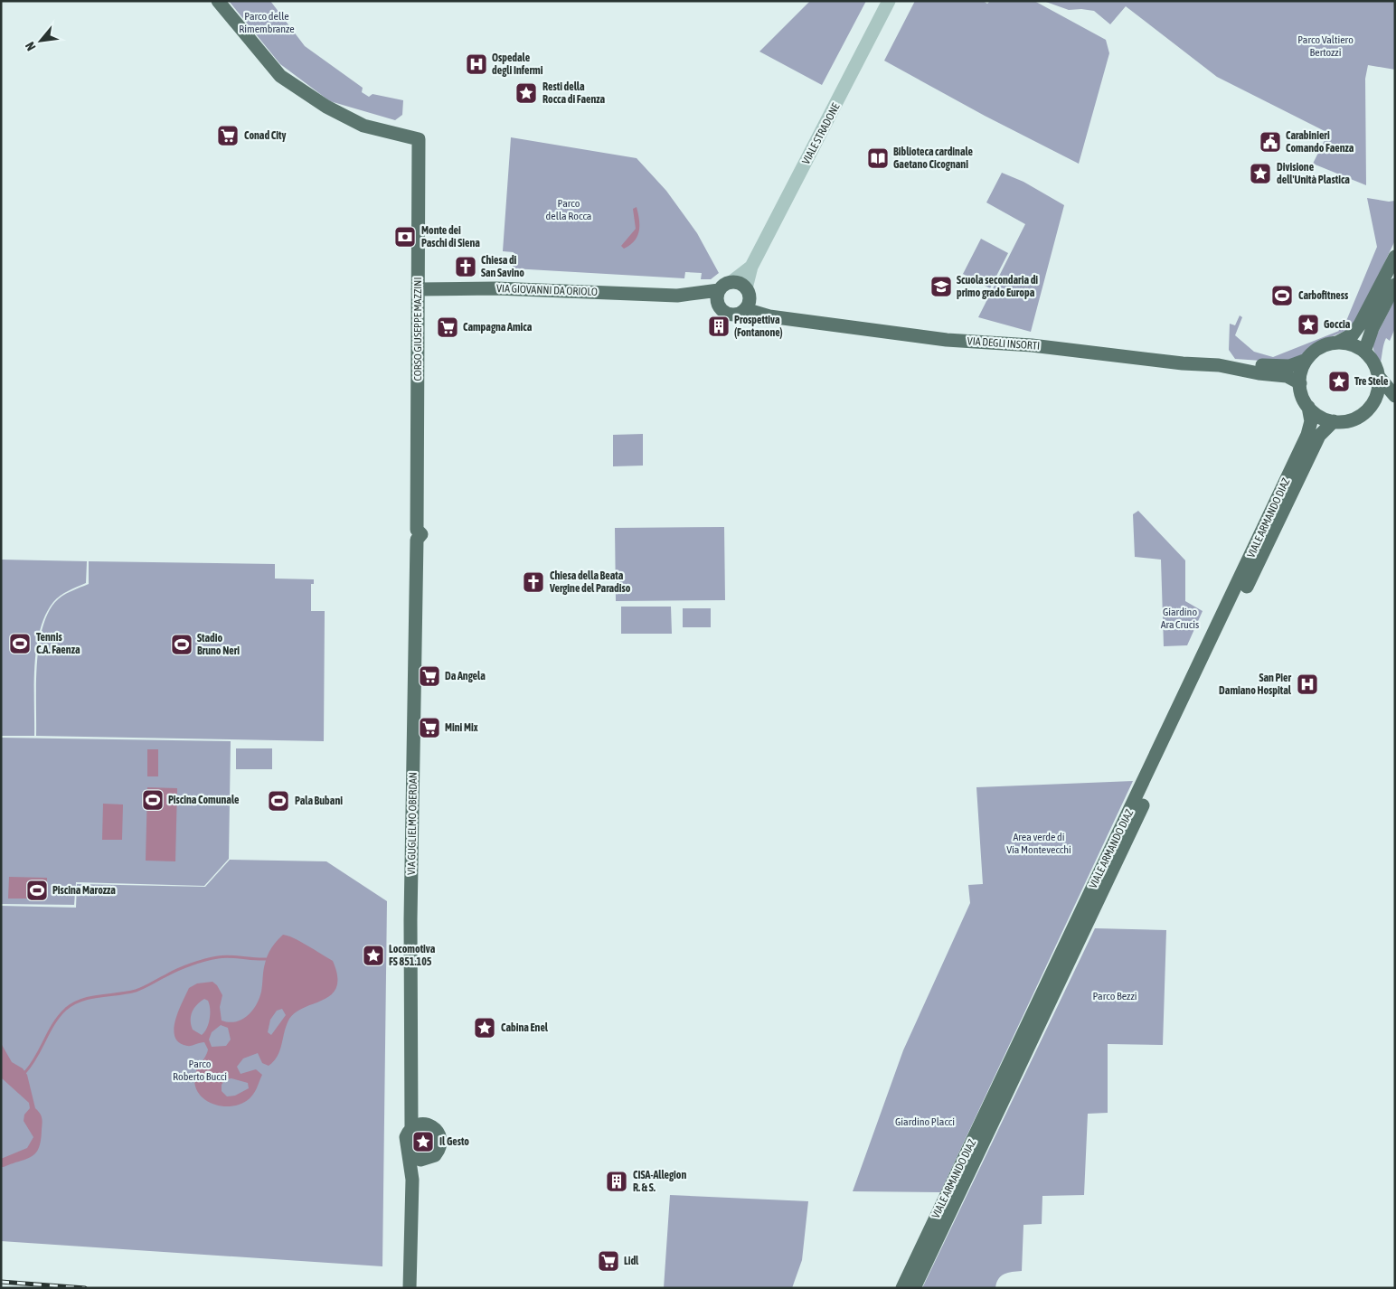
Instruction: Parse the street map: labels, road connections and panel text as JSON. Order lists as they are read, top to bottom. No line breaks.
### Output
{"streets":{"main road":["VIA GIOVANNI DA ORIOLO","CORSO GIUSEPPE MAZZINI","VIA DEGLI INSORTI","VIALE ARMANDO DIAZ","VIA GUGLIELMO OBERDAN"],"street":["VIALE STRADONE"]},"crossings":[["VIALE STRADONE","VIA GIOVANNI DA ORIOLO"],["VIALE STRADONE","VIA DEGLI INSORTI"],["VIA GIOVANNI DA ORIOLO","CORSO GIUSEPPE MAZZINI"],["VIA GIOVANNI DA ORIOLO","VIA DEGLI INSORTI"],["CORSO GIUSEPPE MAZZINI","VIA GUGLIELMO OBERDAN"],["VIA DEGLI INSORTI","VIALE ARMANDO DIAZ"]],"parks":["Parco delle Rimembranze","Parco Valtiero Bertozzi","Parco della Rocca","Giardino Ara Crucis","Area verde di Via Montevecchi","Parco Bezzi","Parco Roberto Bucci","Giardino Placci"],"places":{"hospital":["Ospedale degli Infermi","San Pier Damiano Hospital"],"place":["Resti della Rocca di Faenza","Divisione dell'Unità Plastica","Goccia","Tre Stele","Locomotiva FS 851.105","Cabina Enel","Il Gesto"],"supermarket":["Conad City","Campagna Amica","Da Angela","Mini Mix","Lidl"],"public building":["Carabinieri Comando Faenza"],"library":["Biblioteca cardinale Gaetano Cicognani"],"bank":["Monte dei Paschi di Siena"],"church":["Chiesa di San Savino","Chiesa della Beata Vergine del Paradiso"],"school or university":["Scuola secondaria di primo grado Europa"],"sports":["Carbofitness","Tennis C.A. Faenza","Stadio Bruno Neri","Piscina Comunale","Pala Bubani","Piscina Marozza"],"building":["Prospettiva (Fontanone)","CISA-Allegion R. & S."]},"north":"bottom left"}
